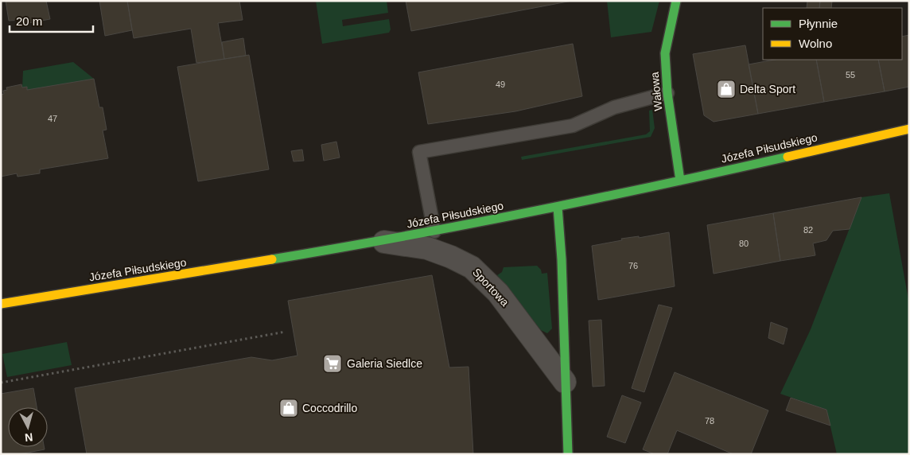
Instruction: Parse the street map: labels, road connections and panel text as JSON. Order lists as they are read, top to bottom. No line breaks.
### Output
{"streets":{"main road":["Wałowa","Józefa Piłsudskiego"],"street":["Sportowa"]},"crossings":[["Wałowa","Józefa Piłsudskiego"],["Józefa Piłsudskiego","Sportowa"]],"places":{"shop":["Delta Sport","Coccodrillo"],"supermarket":["Galeria Siedlce"]},"house_numbers":["55","49","47","82","80","76","78"],"legend":["Płynnie","Wolno"],"scale_bar":"20 m","north":"bottom"}
